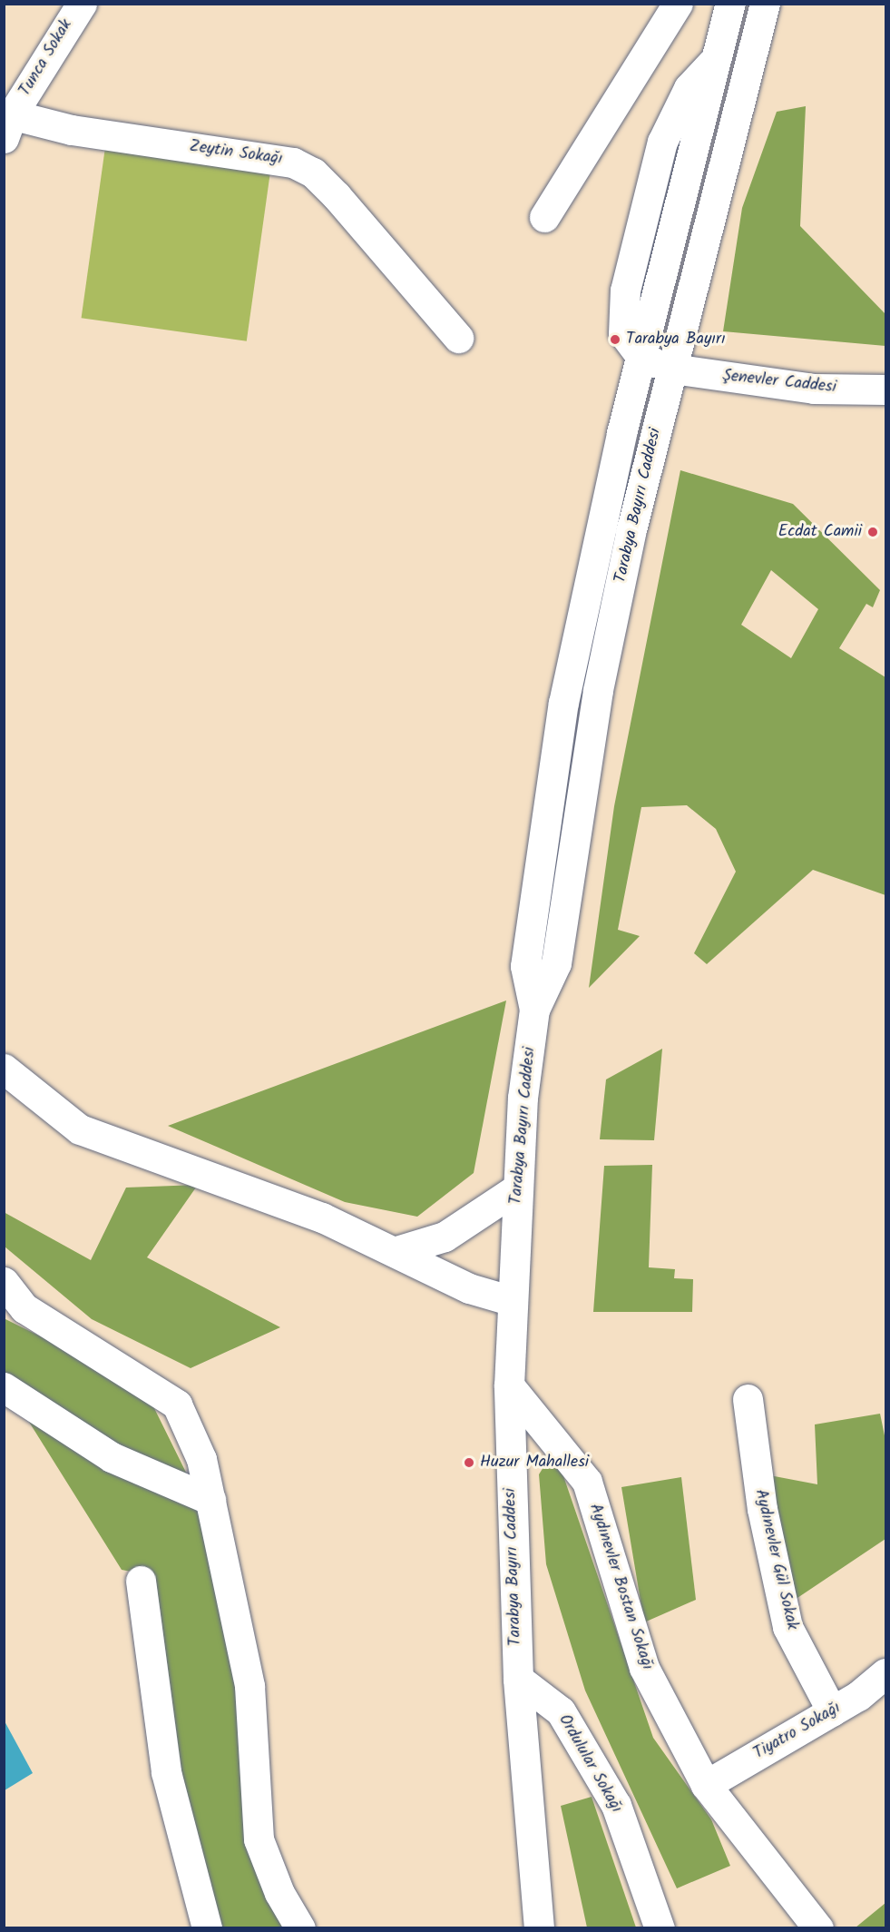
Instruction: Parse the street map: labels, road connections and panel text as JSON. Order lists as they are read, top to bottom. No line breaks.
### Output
{"streets":{"street":["Tunca Sokak","Zeytin Sokağı","Şenevler Caddesi","Tarabya Bayırı Caddesi","Aydınevler Gül Sokak","Aydınevler Bostan Sokağı","Tiyatro Sokağı","Ordulular Sokağı"]},"crossings":[["Tunca Sokak","Zeytin Sokağı"],["Şenevler Caddesi","Tarabya Bayırı Caddesi"],["Tarabya Bayırı Caddesi","Aydınevler Bostan Sokağı"],["Tarabya Bayırı Caddesi","Ordulular Sokağı"],["Aydınevler Gül Sokak","Tiyatro Sokağı"],["Aydınevler Bostan Sokağı","Tiyatro Sokağı"]],"places":["Tarabya Bayırı","Ecdat Camii","Huzur Mahallesi"]}
